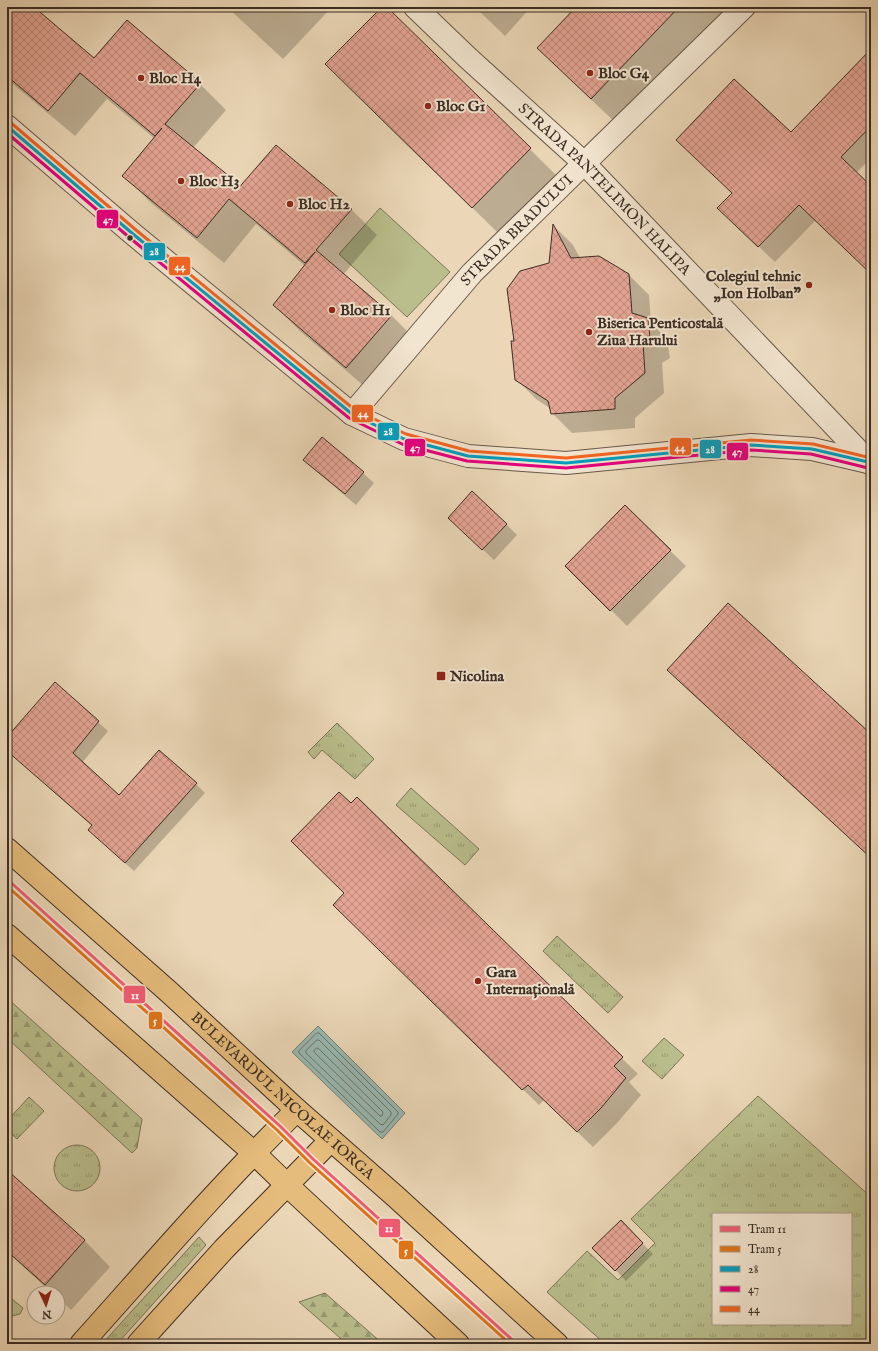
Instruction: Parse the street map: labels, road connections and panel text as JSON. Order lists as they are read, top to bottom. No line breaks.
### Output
{"streets":{"main road":["BULEVARDUL NICOLAE IORGA"],"street":["STRADA PANTELIMON HALIPA","STRADA BRADULUI"]},"crossings":[["STRADA PANTELIMON HALIPA","STRADA BRADULUI"]],"places":{"other":["Bloc G4","Bloc H4","Bloc G1","Bloc H3","Bloc H2","Colegiul tehnic „Ion Holban”","Bloc H1","Biserica Penticostală Ziua Harului","Gara Internațională"],"transit":["Nicolina"]},"lines":["transit line 44","transit line 28","transit line 47","tram line 11","tram line 5"],"legend":["Tram 11","Tram 5","28","47","44"],"north":"bottom"}
